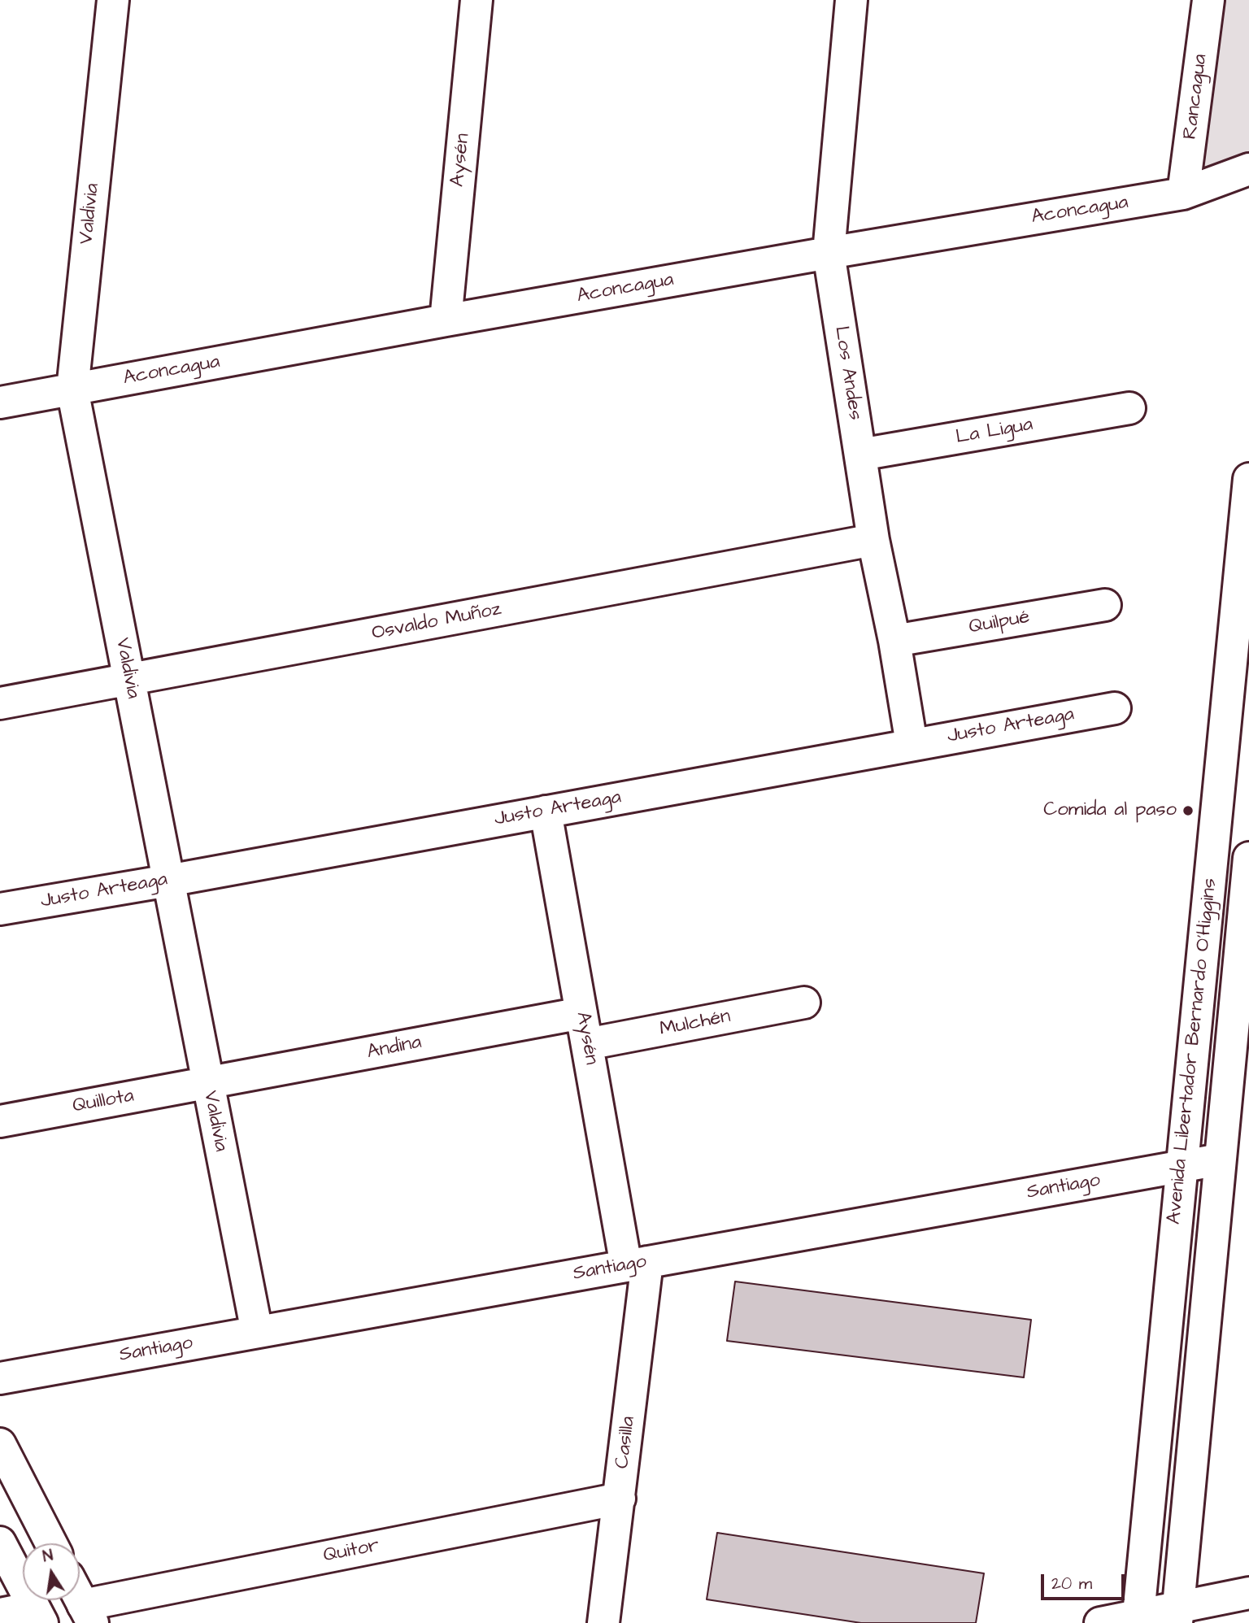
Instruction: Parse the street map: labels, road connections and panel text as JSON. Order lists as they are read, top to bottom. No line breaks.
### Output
{"streets":{"street":["Rancagua","Aysén","Aconcagua","Valdivia","Los Andes","La Ligua","Osvaldo Muñoz","Quilpué","Justo Arteaga","Mulchén","Andina","Avenida Libertador Bernardo O'Higgins","Quillota","Santiago","Casilla","Quitor"]},"crossings":[["Rancagua","Aconcagua"],["Aysén","Aconcagua"],["Aysén","Justo Arteaga"],["Aysén","Mulchén"],["Aysén","Andina"],["Aysén","Santiago"],["Aysén","Casilla"],["Aconcagua","Valdivia"],["Aconcagua","Los Andes"],["Valdivia","Osvaldo Muñoz"],["Valdivia","Justo Arteaga"],["Valdivia","Andina"],["Valdivia","Quillota"],["Valdivia","Santiago"],["Los Andes","La Ligua"],["Los Andes","Osvaldo Muñoz"],["Los Andes","Quilpué"],["Los Andes","Justo Arteaga"],["Andina","Quillota"],["Avenida Libertador Bernardo O'Higgins","Santiago"],["Santiago","Casilla"],["Casilla","Quitor"]],"places":["Comida al paso"],"scale_bar":"20 m","north":"top"}
